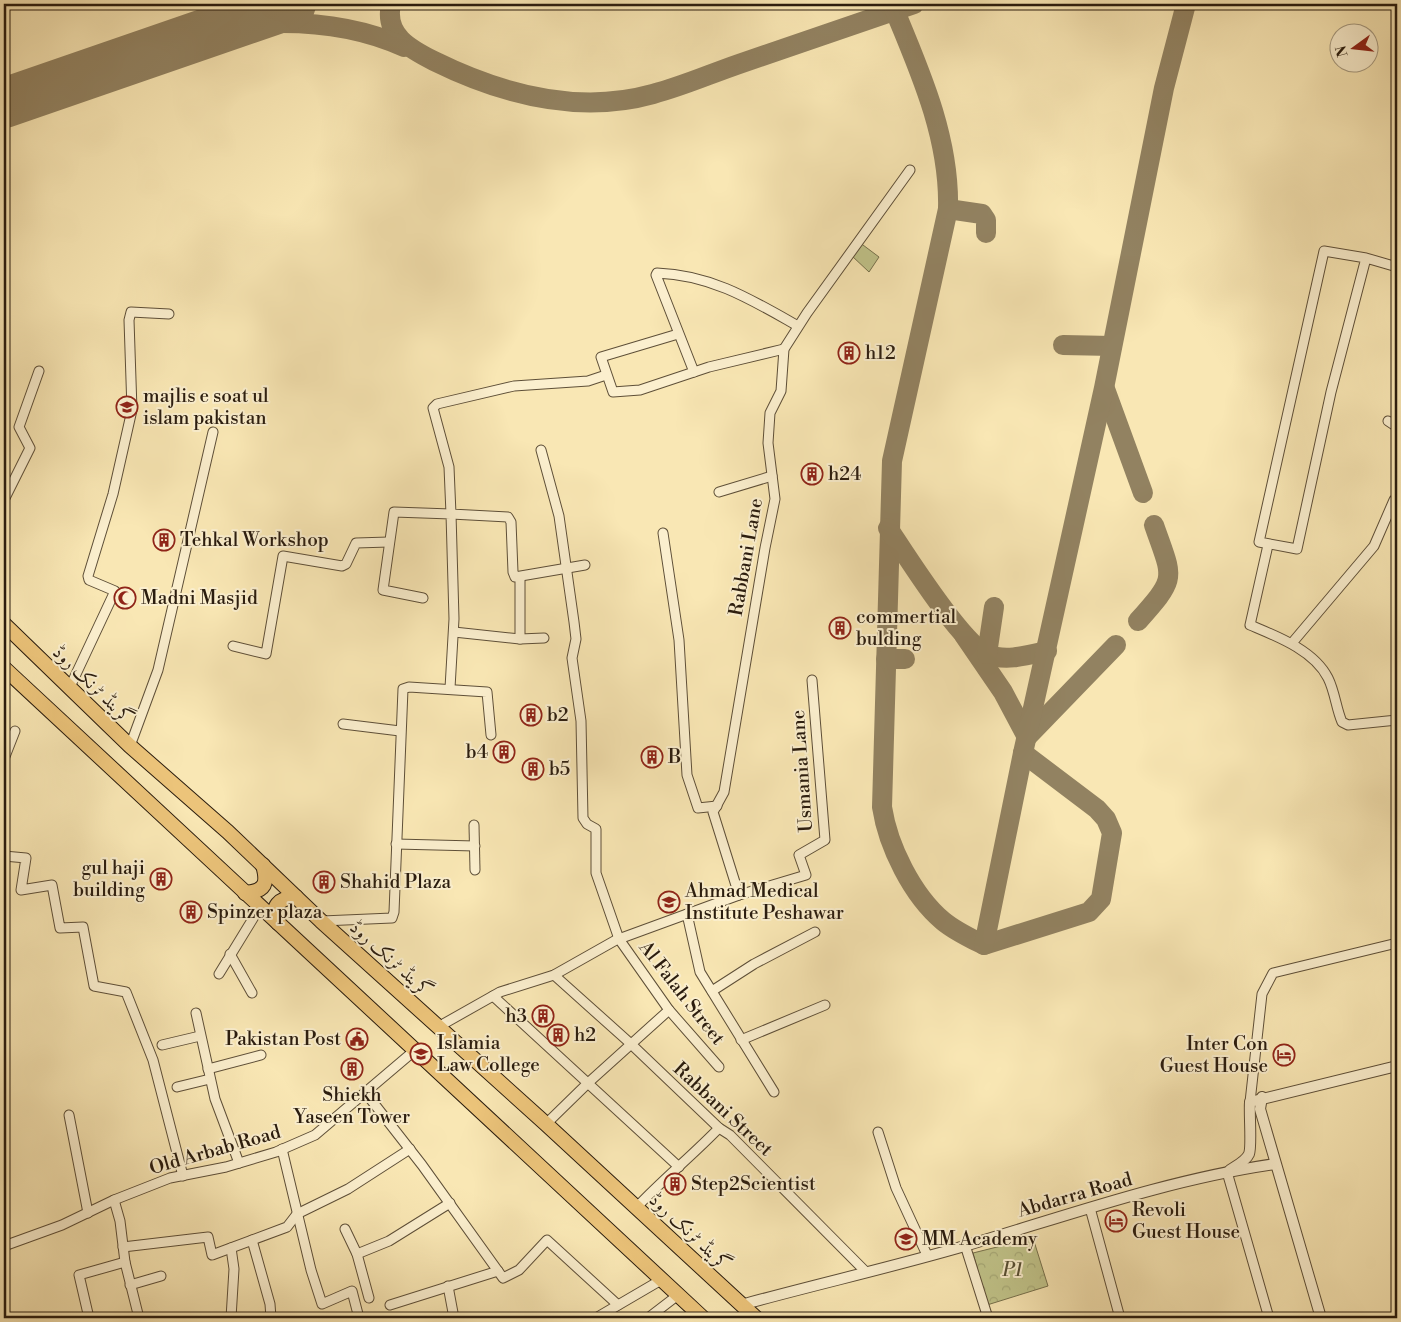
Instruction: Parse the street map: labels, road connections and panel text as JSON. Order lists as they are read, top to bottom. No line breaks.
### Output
{"streets":{"highway":["گرینڈ ٹرنک روڈ"],"street":["Rabbani Lane","Usmania Lane","Al Falah Street","Rabbani Street","Old Arbab Road","Abdarra Road"]},"crossings":[["Rabbani Lane","Usmania Lane"],["گرینڈ ٹرنک روڈ","Abdarra Road"],["Rabbani Street","Abdarra Road"]],"parks":["P1"],"places":{"building":["h12","h24","Tehkal Workshop","commertial bulding","b2","b4","B","b5","gul haji building","Shahid Plaza","Spinzer plaza","h3","h2","Shiekh Yaseen Tower","Step2Scientist"],"school or university":["majlis e soat ul islam pakistan","Ahmad Medical Institute Peshawar","Islamia Law College","MM Academy"],"mosque":["Madni Masjid"],"public building":["Pakistan Post"],"hotel":["Inter Con Guest House","Revoli Guest House"]},"north":"left"}
